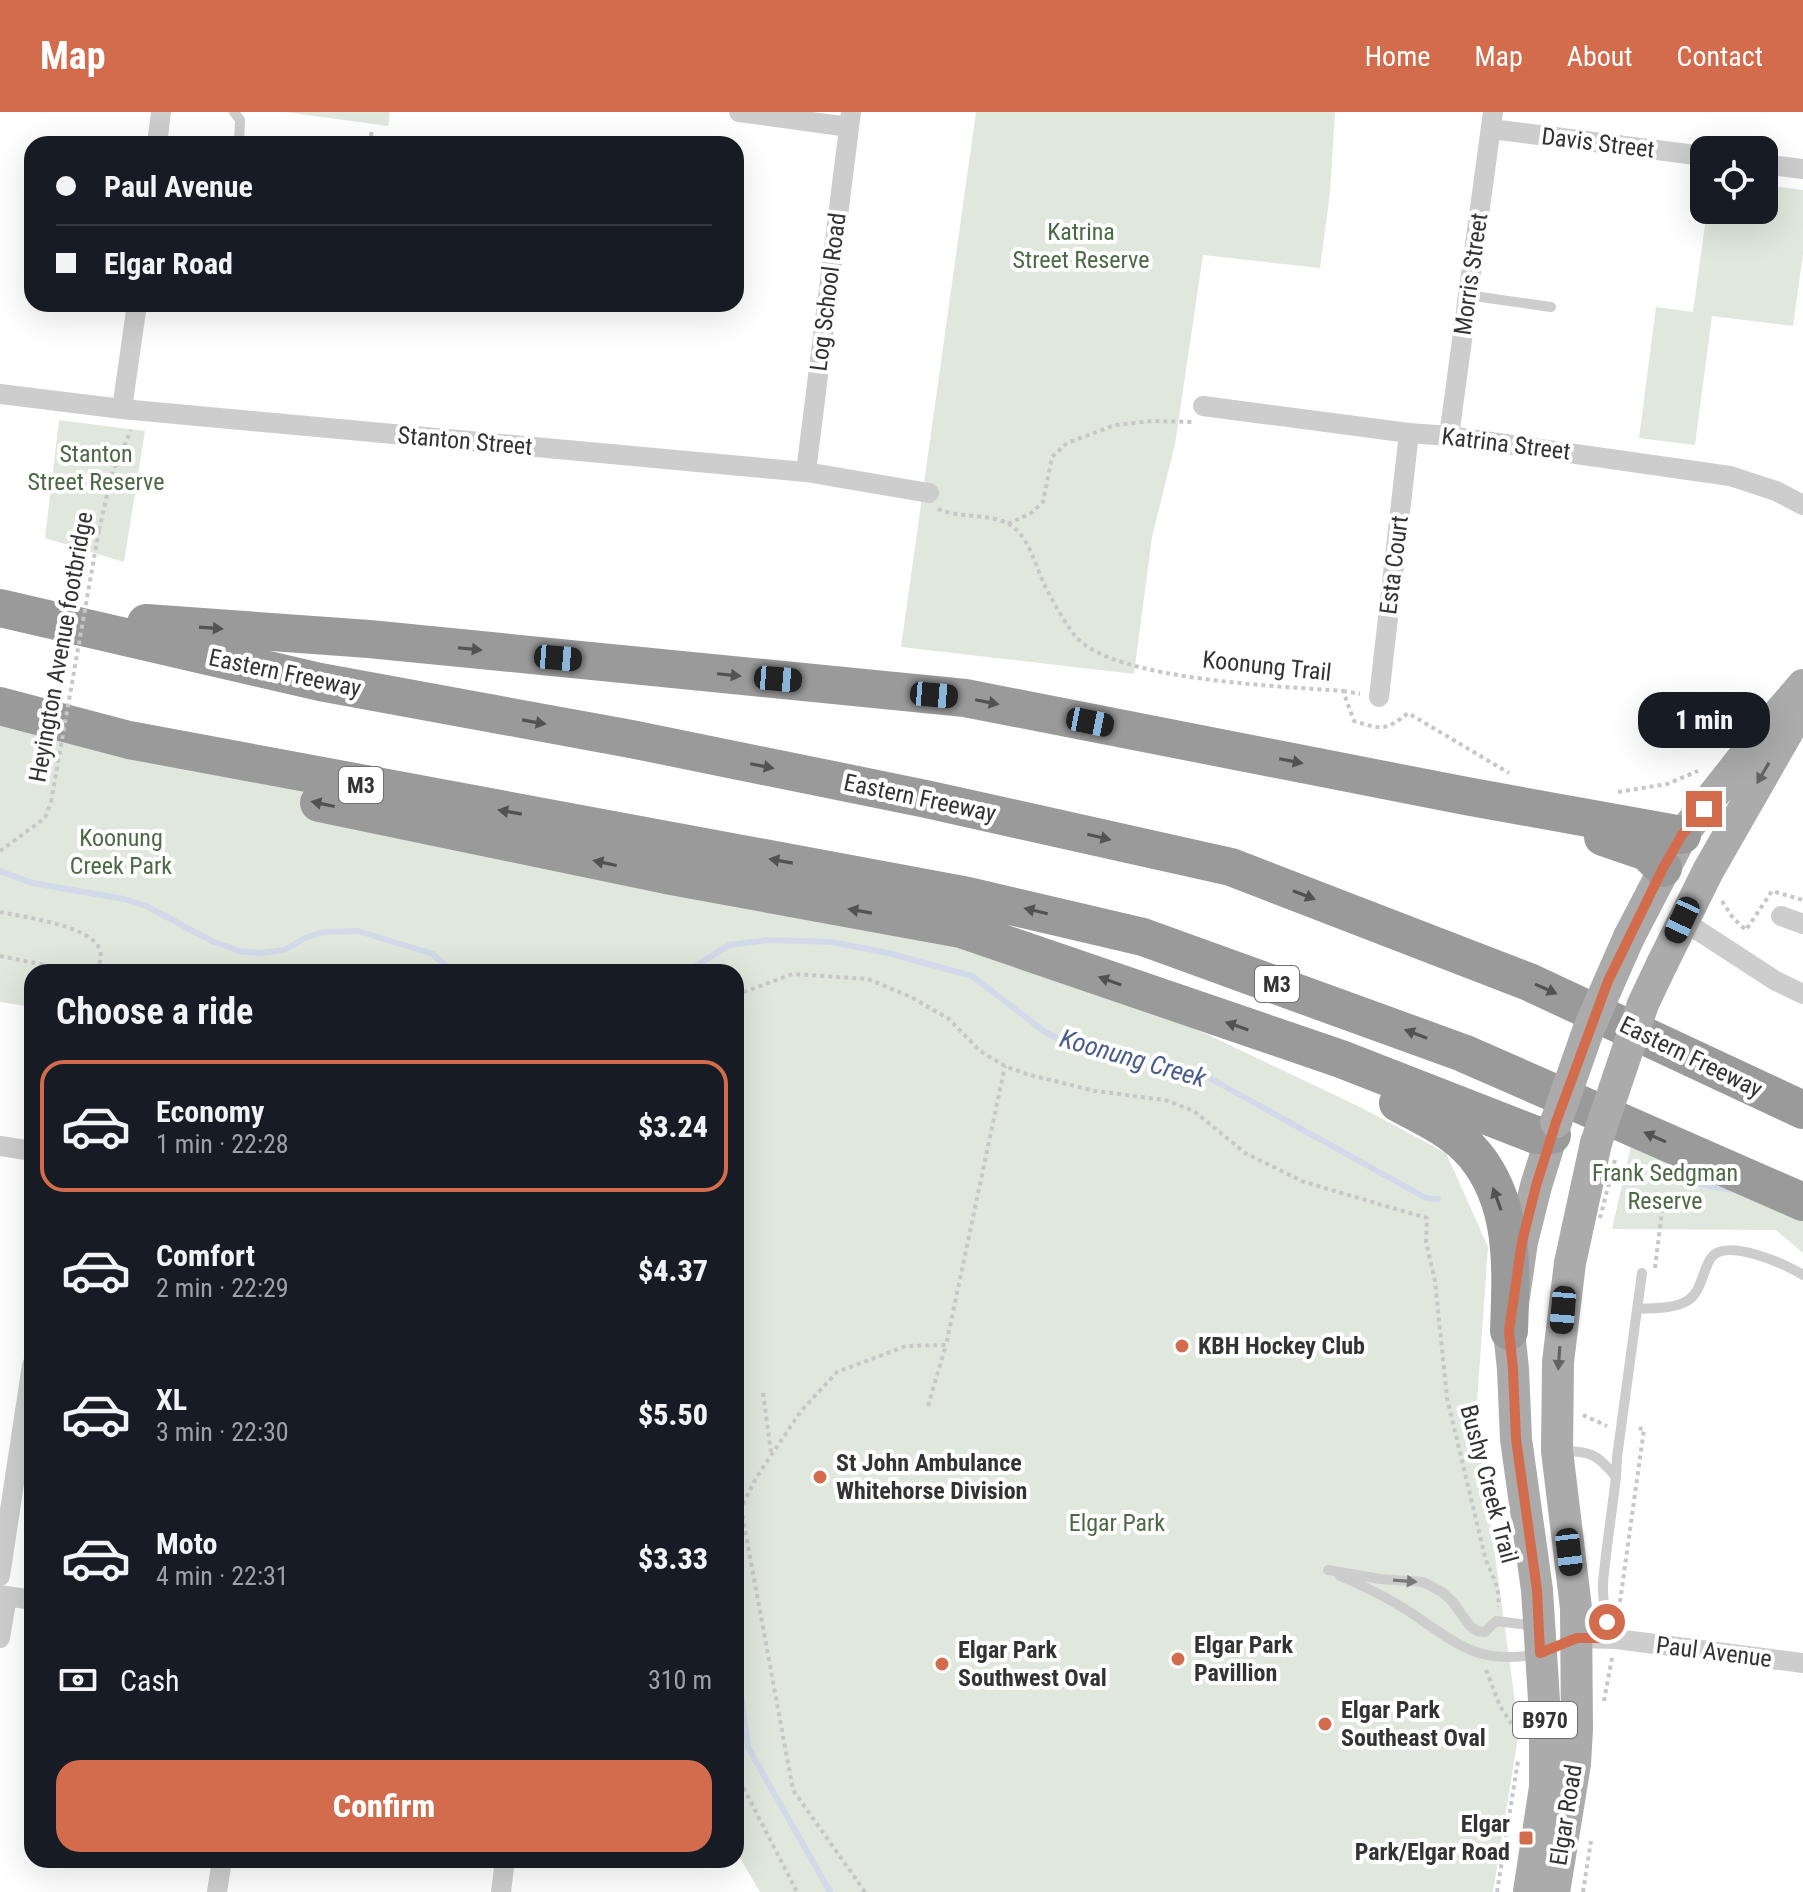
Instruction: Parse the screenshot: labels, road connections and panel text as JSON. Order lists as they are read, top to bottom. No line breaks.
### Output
{"streets":{"highway":["Eastern Freeway","M3"],"main road":["B970","Elgar Road"],"street":["Davis Street","Morris Street","Log School Road","Stanton Street","Katrina Street","Esta Court","Paul Avenue"],"path":["Heyington Avenue footbridge","Koonung Trail","Bushy Creek Trail"]},"crossings":[["Davis Street","Morris Street"],["Morris Street","Katrina Street"],["Log School Road","Stanton Street"],["Katrina Street","Esta Court"],["Paul Avenue","Elgar Road"]],"water":["Koonung Creek"],"parks":["Katrina Street Reserve","Stanton Street Reserve","Koonung Creek Park","Frank Sedgman Reserve","Elgar Park"],"places":{"other":["KBH Hockey Club","St John Ambulance Whitehorse Division","Elgar Park Pavillion","Elgar Park Southwest Oval","Elgar Park Southeast Oval"],"transit":["Elgar Park/Elgar Road"]},"page":{"header":"Map","nav":["Home","Map","About","Contact"],"banner":["Paul Avenue","Elgar Road"],"bubble":"1 min","heading":"Choose a ride","list":[{"name":"Economy","note":"1 min · 22:28","value":"$3.24"},{"name":"Comfort","note":"2 min · 22:29","value":"$4.37"},{"name":"XL","note":"3 min · 22:30","value":"$5.50"},{"name":"Moto","note":"4 min · 22:31","value":"$3.33"}],"pay":["Cash","310 m"],"buttons":"Confirm"}}
